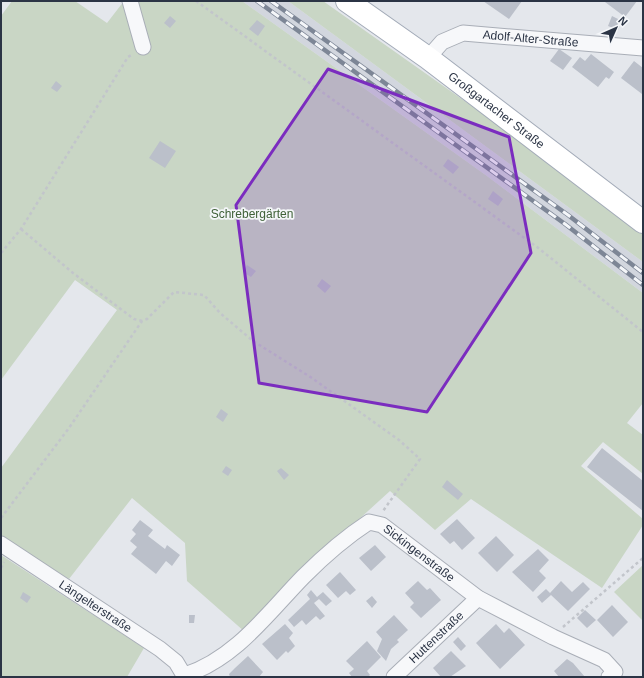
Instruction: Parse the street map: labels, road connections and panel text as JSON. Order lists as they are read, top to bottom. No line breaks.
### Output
{"streets":{"main road":["Großgartacher Straße"],"street":["Adolf-Alter-Straße","Sickingenstraße","Längelterstraße","Huttenstraße"]},"crossings":[["Adolf-Alter-Straße","Großgartacher Straße"],["Sickingenstraße","Längelterstraße"],["Sickingenstraße","Huttenstraße"]],"parks":["Schrebergärten"],"north":"top right"}
